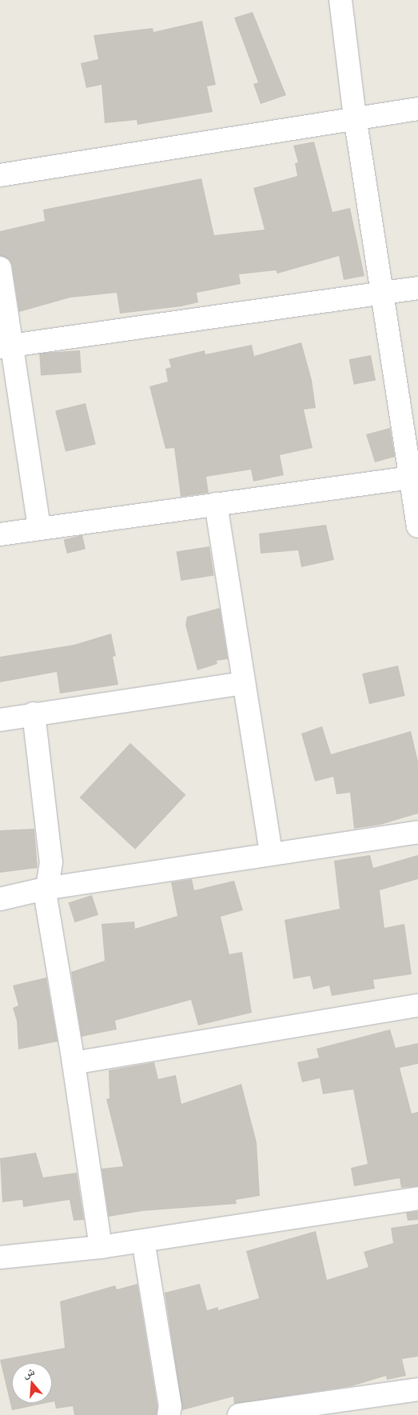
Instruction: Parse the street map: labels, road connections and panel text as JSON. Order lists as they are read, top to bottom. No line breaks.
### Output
{"north":"top"}
